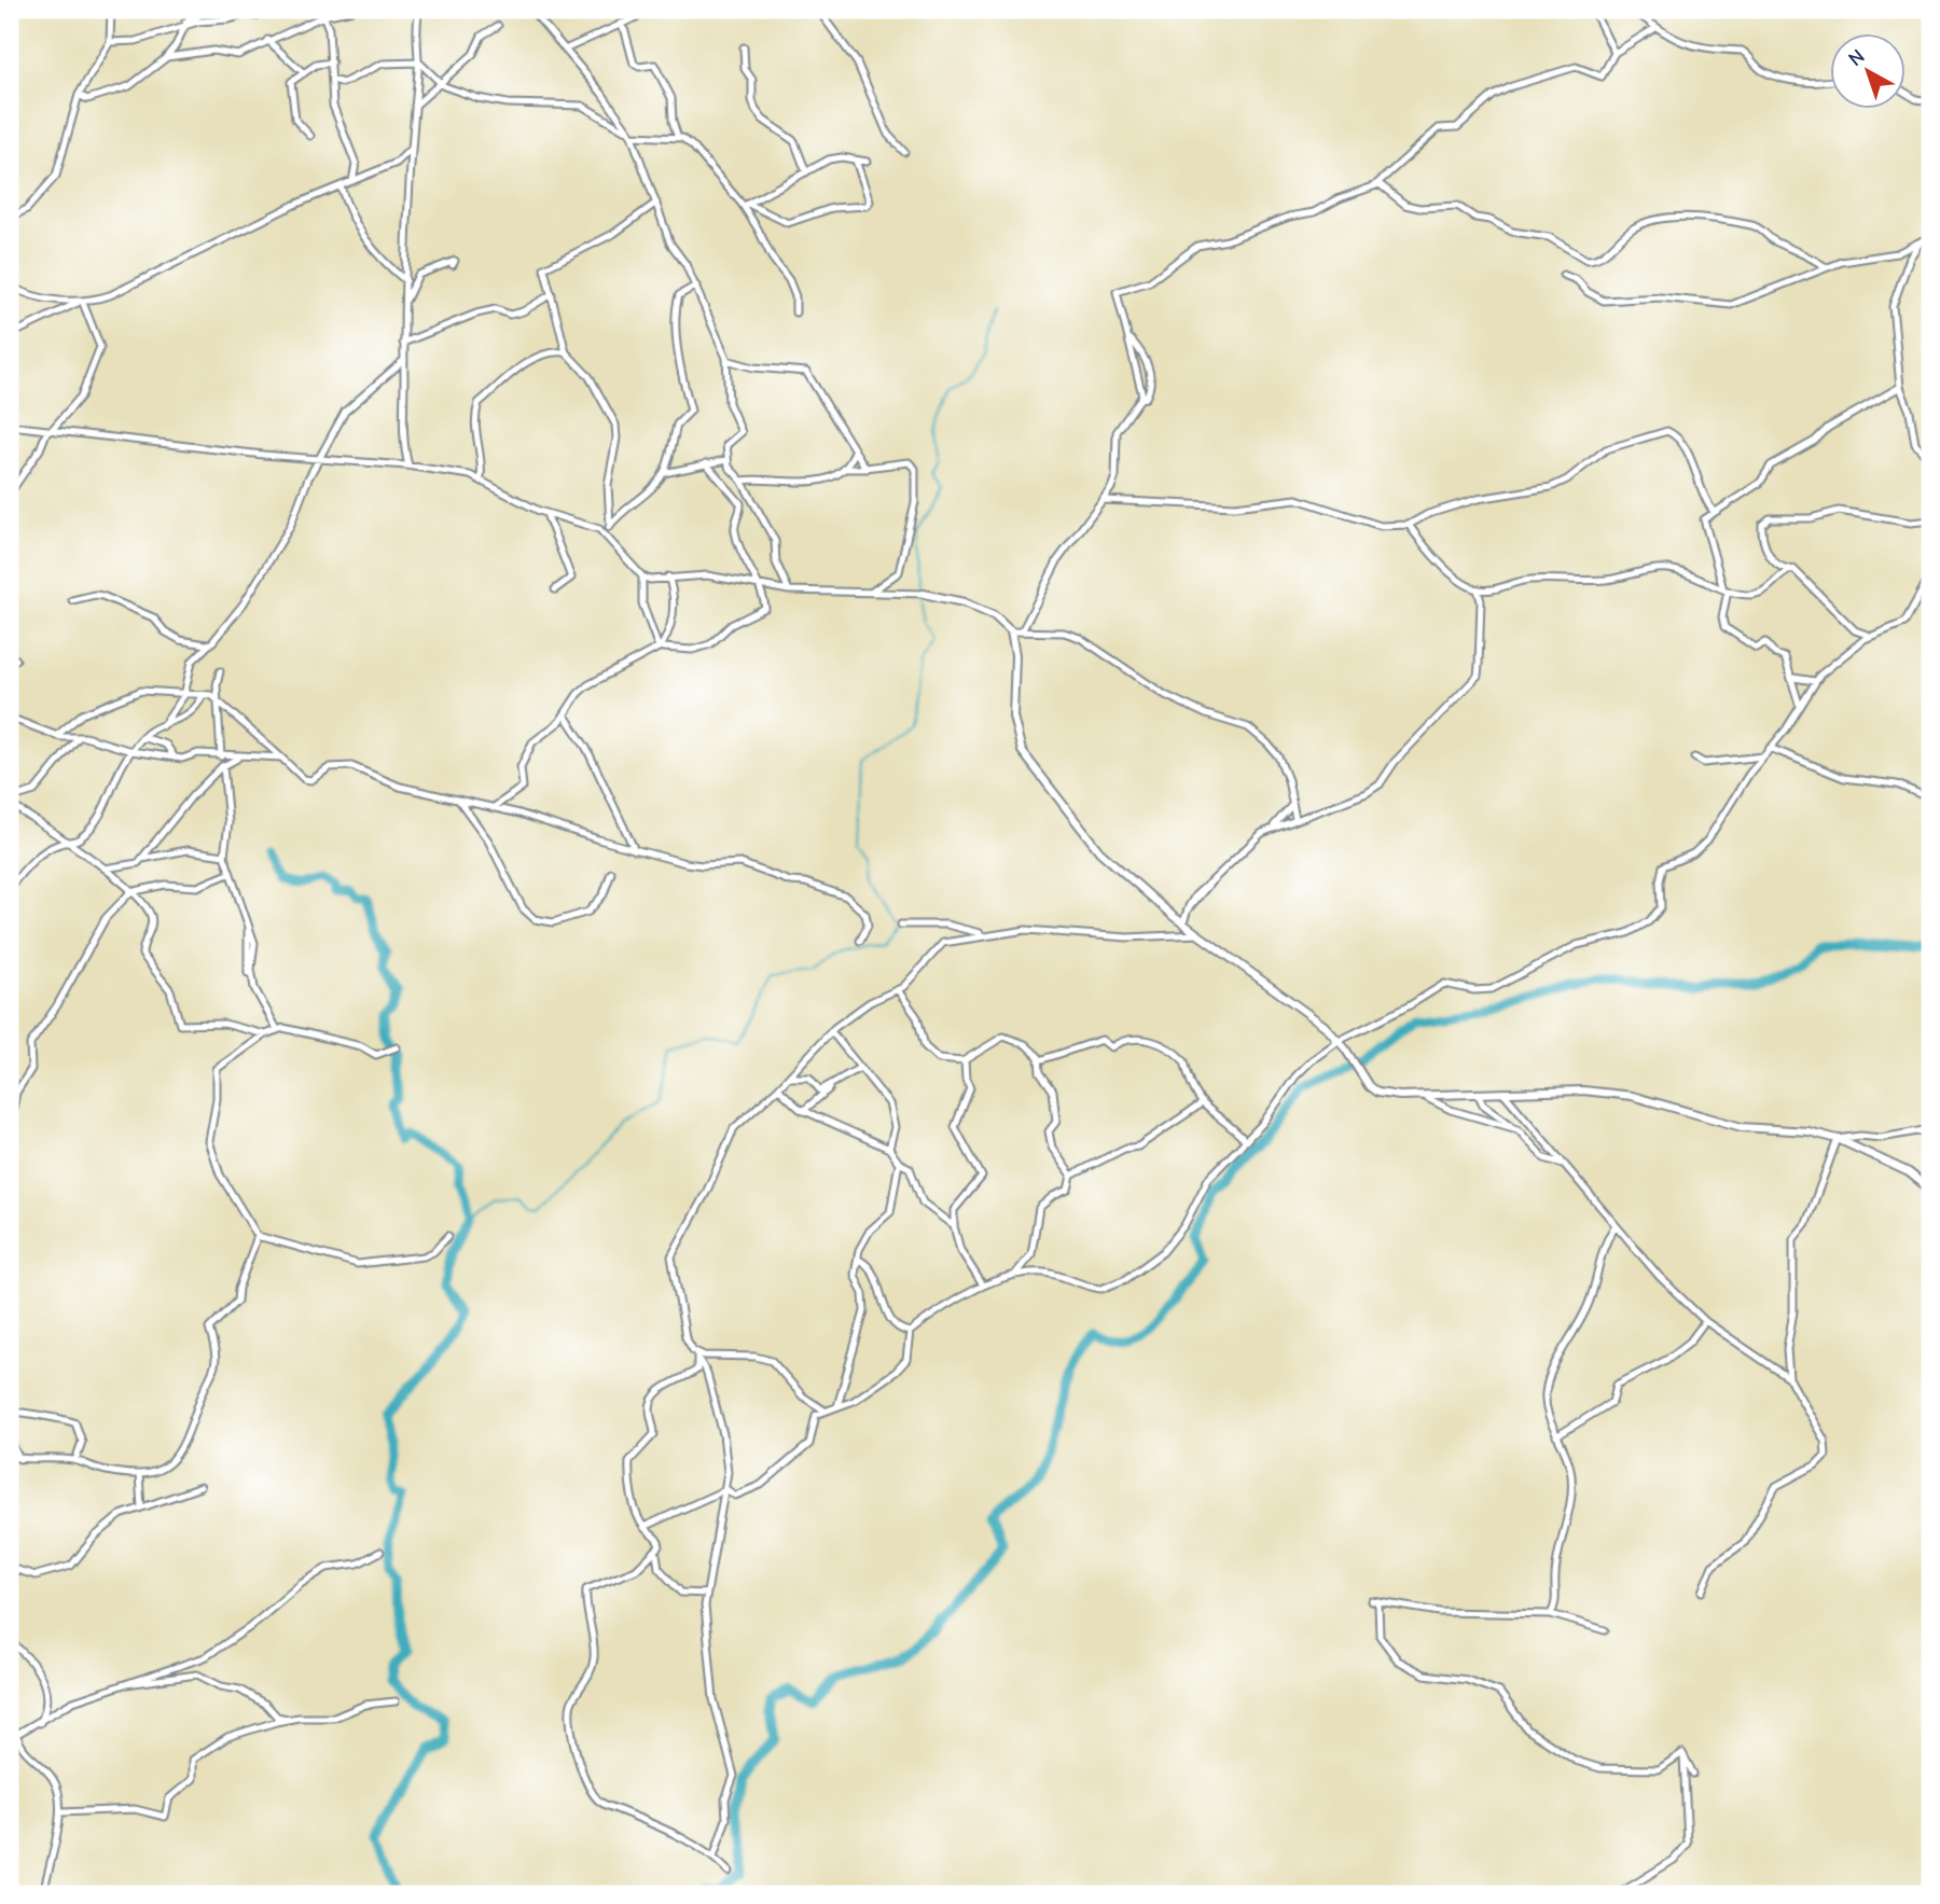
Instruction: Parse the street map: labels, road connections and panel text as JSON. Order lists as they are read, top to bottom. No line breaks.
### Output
{"north":"top left"}
